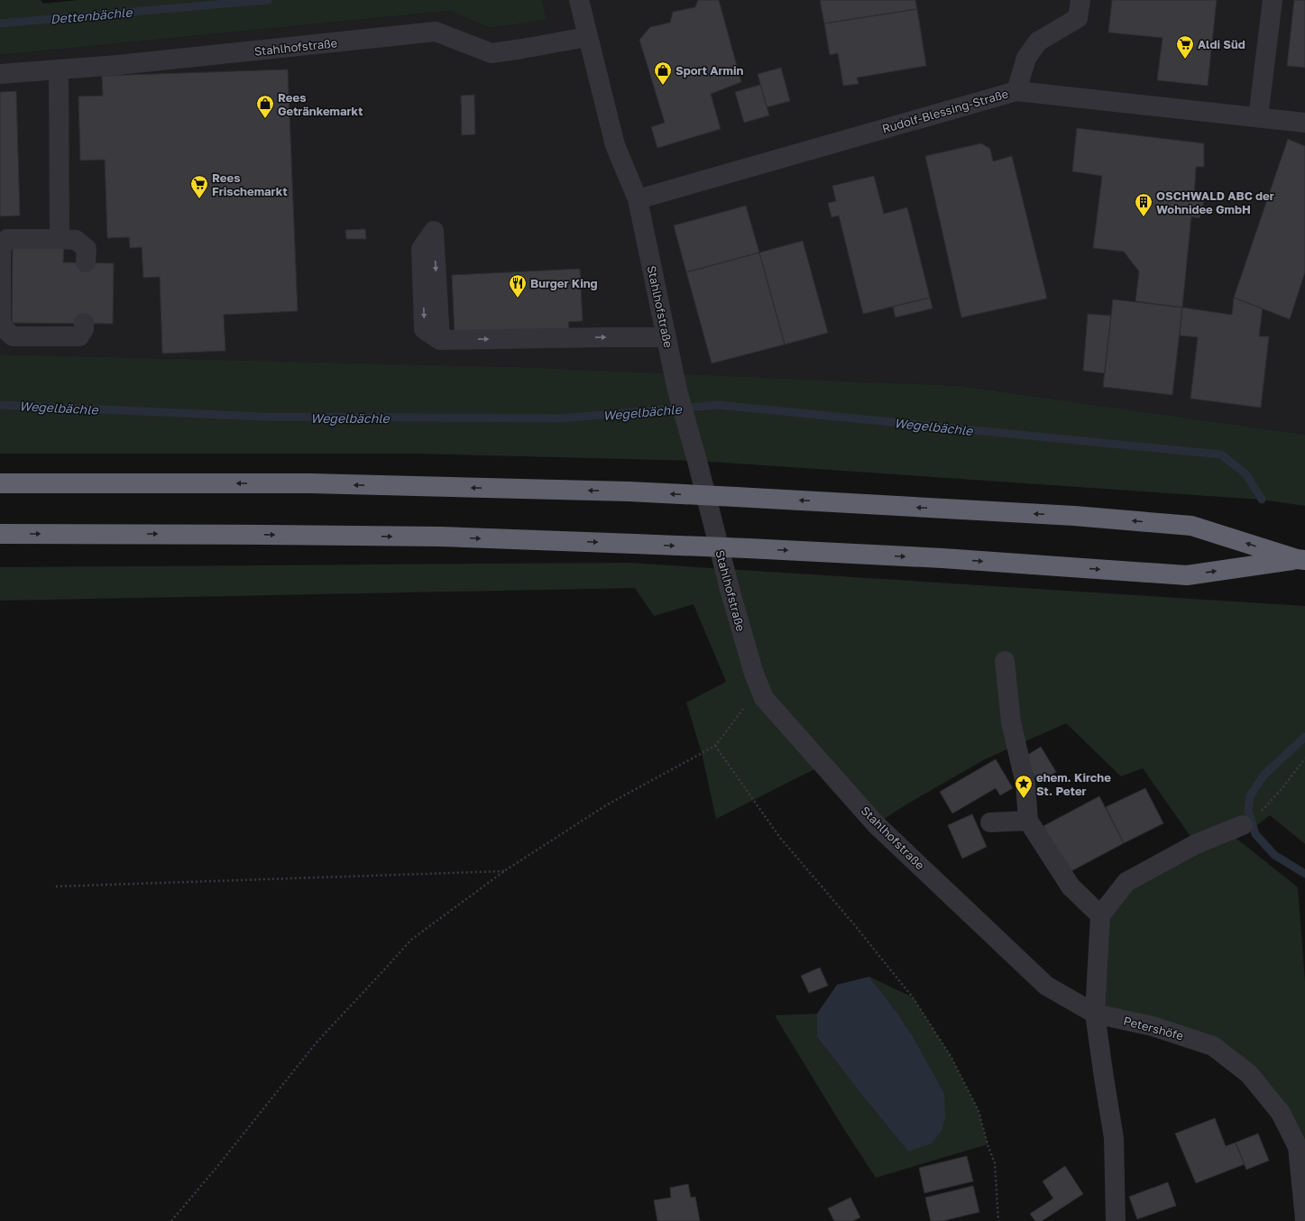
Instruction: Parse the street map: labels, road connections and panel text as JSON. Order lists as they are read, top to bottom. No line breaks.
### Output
{"streets":{"street":["Stahlhofstraße","Rudolf-Blessing-Straße","Petershöfe"]},"crossings":[["Stahlhofstraße","Rudolf-Blessing-Straße"],["Stahlhofstraße","Petershöfe"]],"water":["Dettenbächle","Wegelbächle"],"places":{"supermarket":["Aldi Süd","Rees Frischemarkt"],"shop":["Sport Armin","Rees Getränkemarkt"],"building":["OSCHWALD ABC der Wohnidee GmbH"],"restaurant":["Burger King"],"place":["ehem. Kirche St. Peter"]}}
